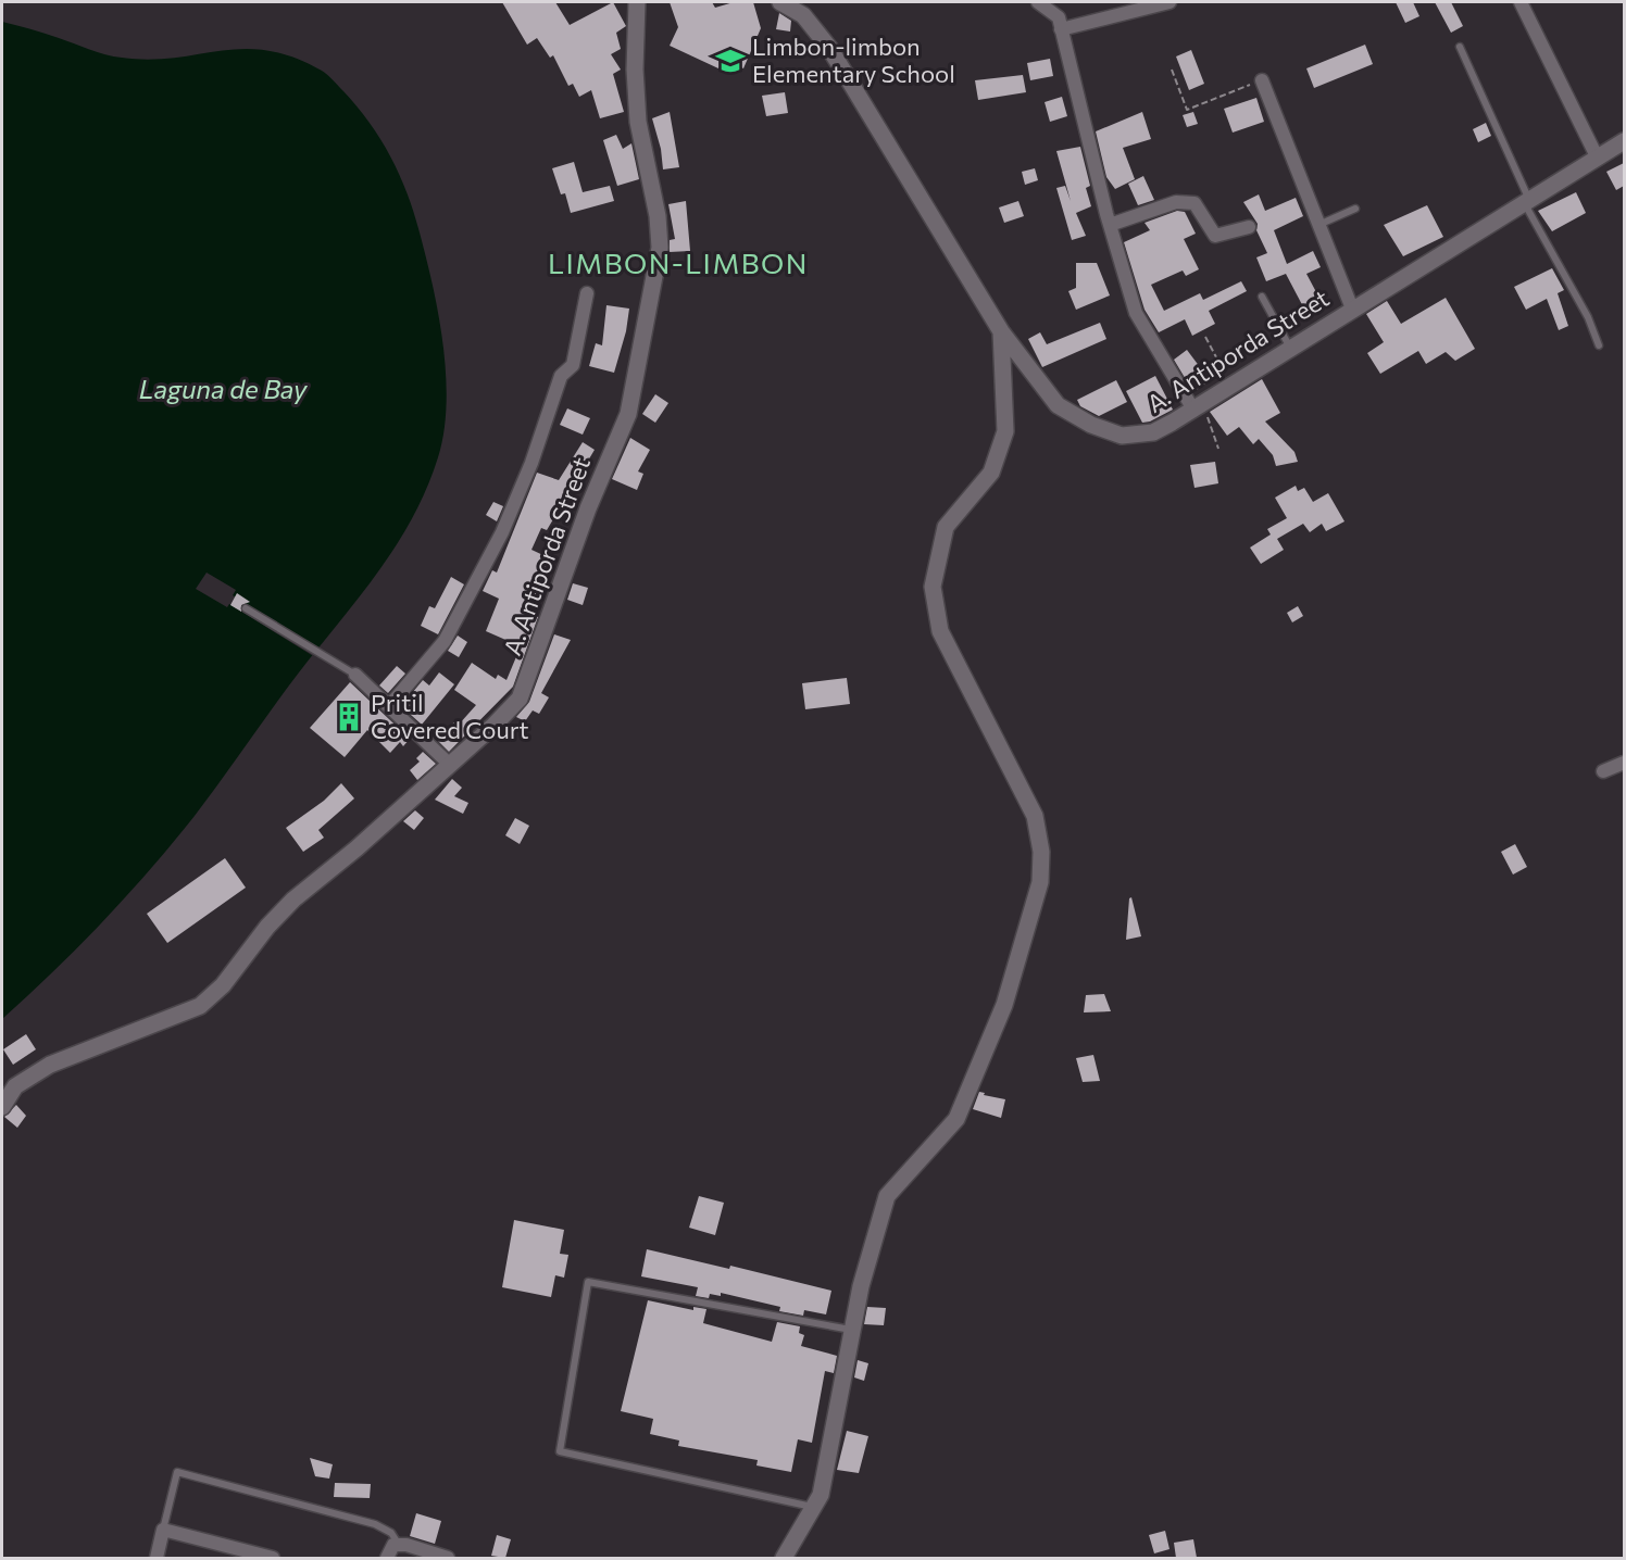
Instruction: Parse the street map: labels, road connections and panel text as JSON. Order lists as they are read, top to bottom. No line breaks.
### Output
{"streets":{"street":["A. Antiporda Street"]},"districts":["LIMBON-LIMBON"],"water":["Laguna de Bay"],"places":{"school or university":["Limbon-limbon Elementary School"],"building":["Pritil Covered Court"]}}
